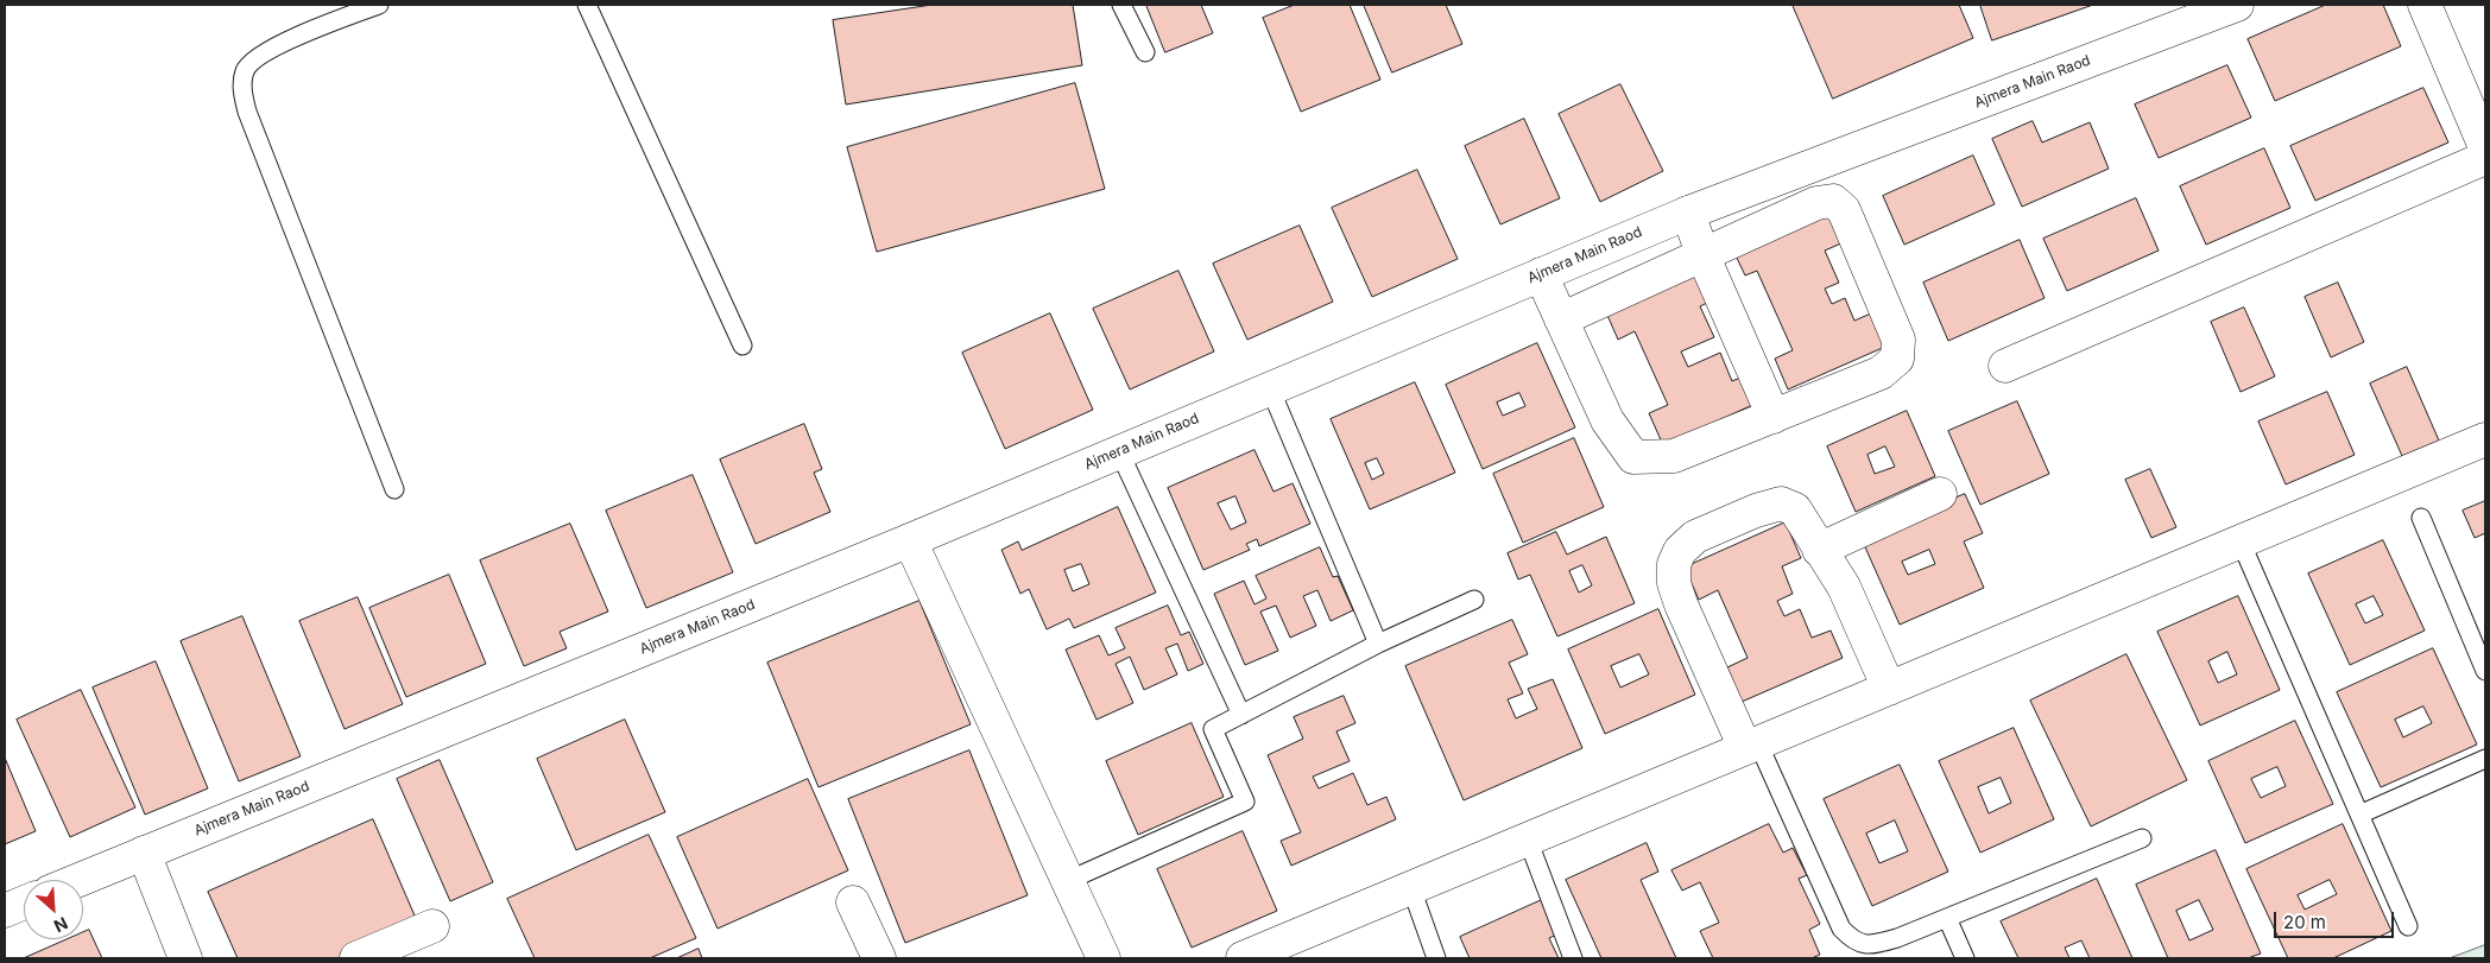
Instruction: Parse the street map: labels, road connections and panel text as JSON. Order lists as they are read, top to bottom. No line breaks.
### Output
{"streets":{"street":["Ajmera Main Raod"]},"scale_bar":"20 m","north":"bottom right"}
